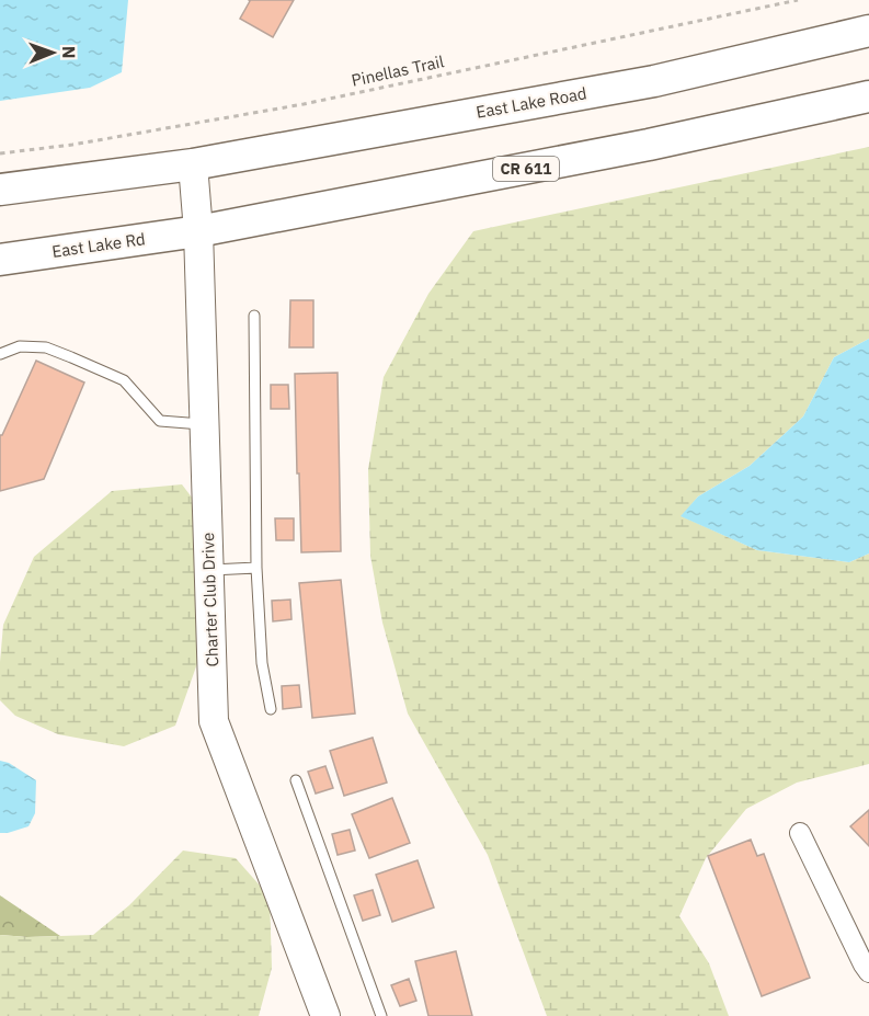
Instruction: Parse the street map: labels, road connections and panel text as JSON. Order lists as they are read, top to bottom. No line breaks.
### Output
{"streets":{"main road":["East Lake Road","CR 611","East Lake Rd"],"street":["Charter Club Drive"],"path":["Pinellas Trail"]},"crossings":[["East Lake Road","Charter Club Drive"],["CR 611","East Lake Rd"],["CR 611","Charter Club Drive"],["East Lake Rd","Charter Club Drive"]],"north":"right"}
